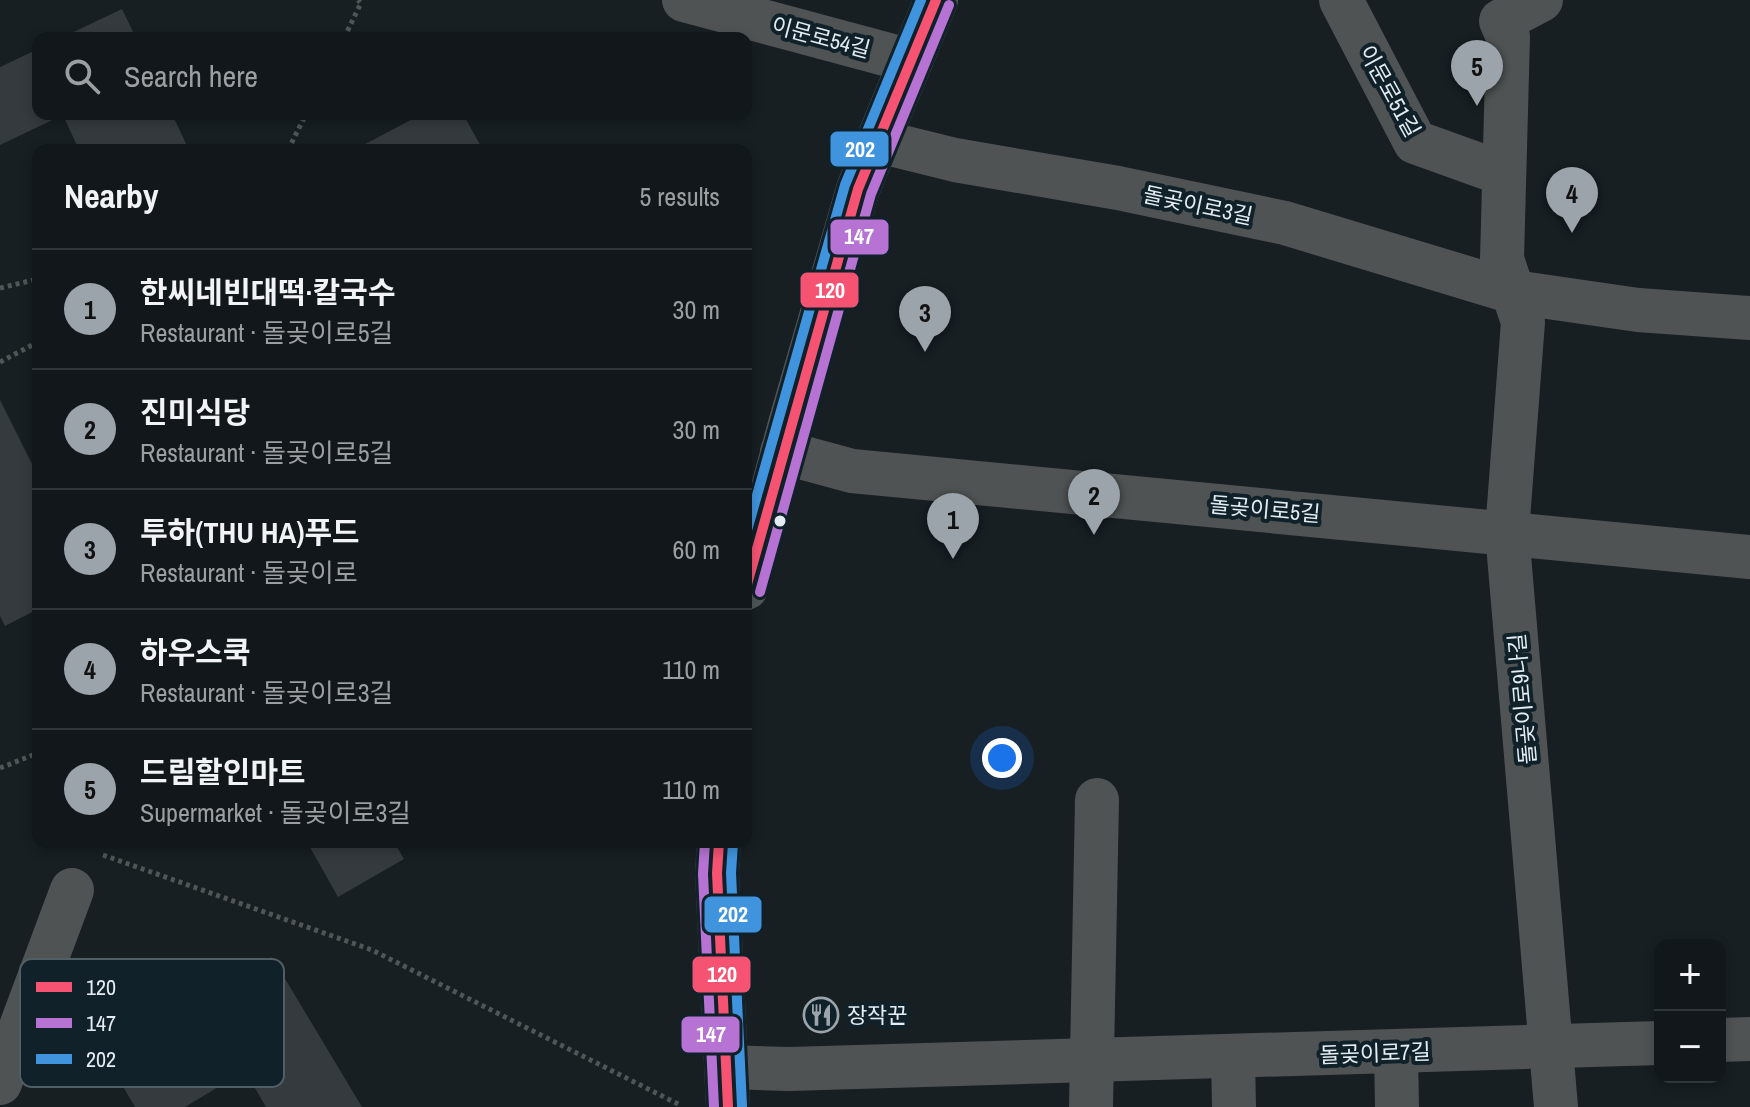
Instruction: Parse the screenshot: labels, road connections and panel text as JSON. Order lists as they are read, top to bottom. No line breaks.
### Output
{"streets":{"street":["이문로54길","이문로51길","돌곶이로3길","돌곶이로5길","돌곶이로9나길","돌곶이로7길"]},"crossings":[["돌곶이로3길","돌곶이로9나길"],["돌곶이로5길","돌곶이로9나길"],["돌곶이로9나길","돌곶이로7길"]],"places":{"restaurant":["장작꾼"]},"lines":["transit line 120","transit line 202","transit line 147"],"legend":["120","147","202"],"page":{"search":"Search here","pins":["5","4","3","2","1"],"heading":["Nearby","5 results"],"list":[{"mark":"1","name":"한씨네빈대떡·칼국수","note":"Restaurant · 돌곶이로5길","value":"30 m"},{"mark":"2","name":"진미식당","note":"Restaurant · 돌곶이로5길","value":"30 m"},{"mark":"3","name":"투하(THU HA)푸드","note":"Restaurant · 돌곶이로","value":"60 m"},{"mark":"4","name":"하우스쿡","note":"Restaurant · 돌곶이로3길","value":"110 m"},{"mark":"5","name":"드림할인마트","note":"Supermarket · 돌곶이로3길","value":"110 m"}],"map_buttons":["+","−"]}}
